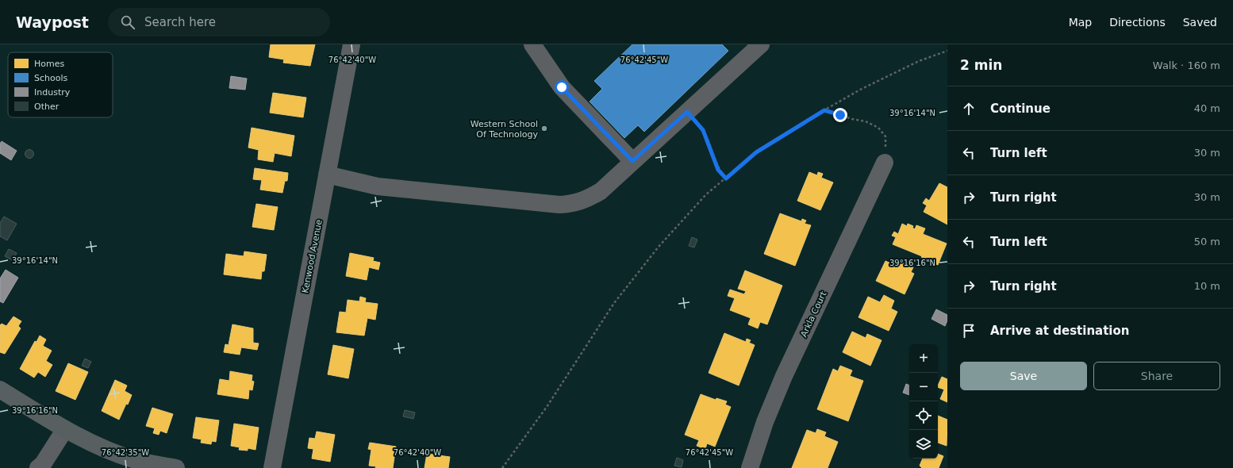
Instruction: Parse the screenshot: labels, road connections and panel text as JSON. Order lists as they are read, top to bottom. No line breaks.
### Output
{"streets":{"street":["Kenwood Avenue","Arkla Court"]},"places":["Western School Of Technology"],"legend":["Homes","Schools","Industry","Other"],"page":{"header":"Waypost","search":"Search here","nav":["Map","Directions","Saved"],"heading":["2 min","Walk · 160 m"],"list":[["Continue","40 m"],["Turn left","30 m"],["Turn right","30 m"],["Turn left","50 m"],["Turn right","10 m"],"Arrive at destination"],"map_buttons":["+","−"],"buttons":["Save","Share"]},"coordinates":["76°42'40\"W","76°42'45\"W","39°16'14\"N","39°16'16\"N","76°42'35\"W"]}
